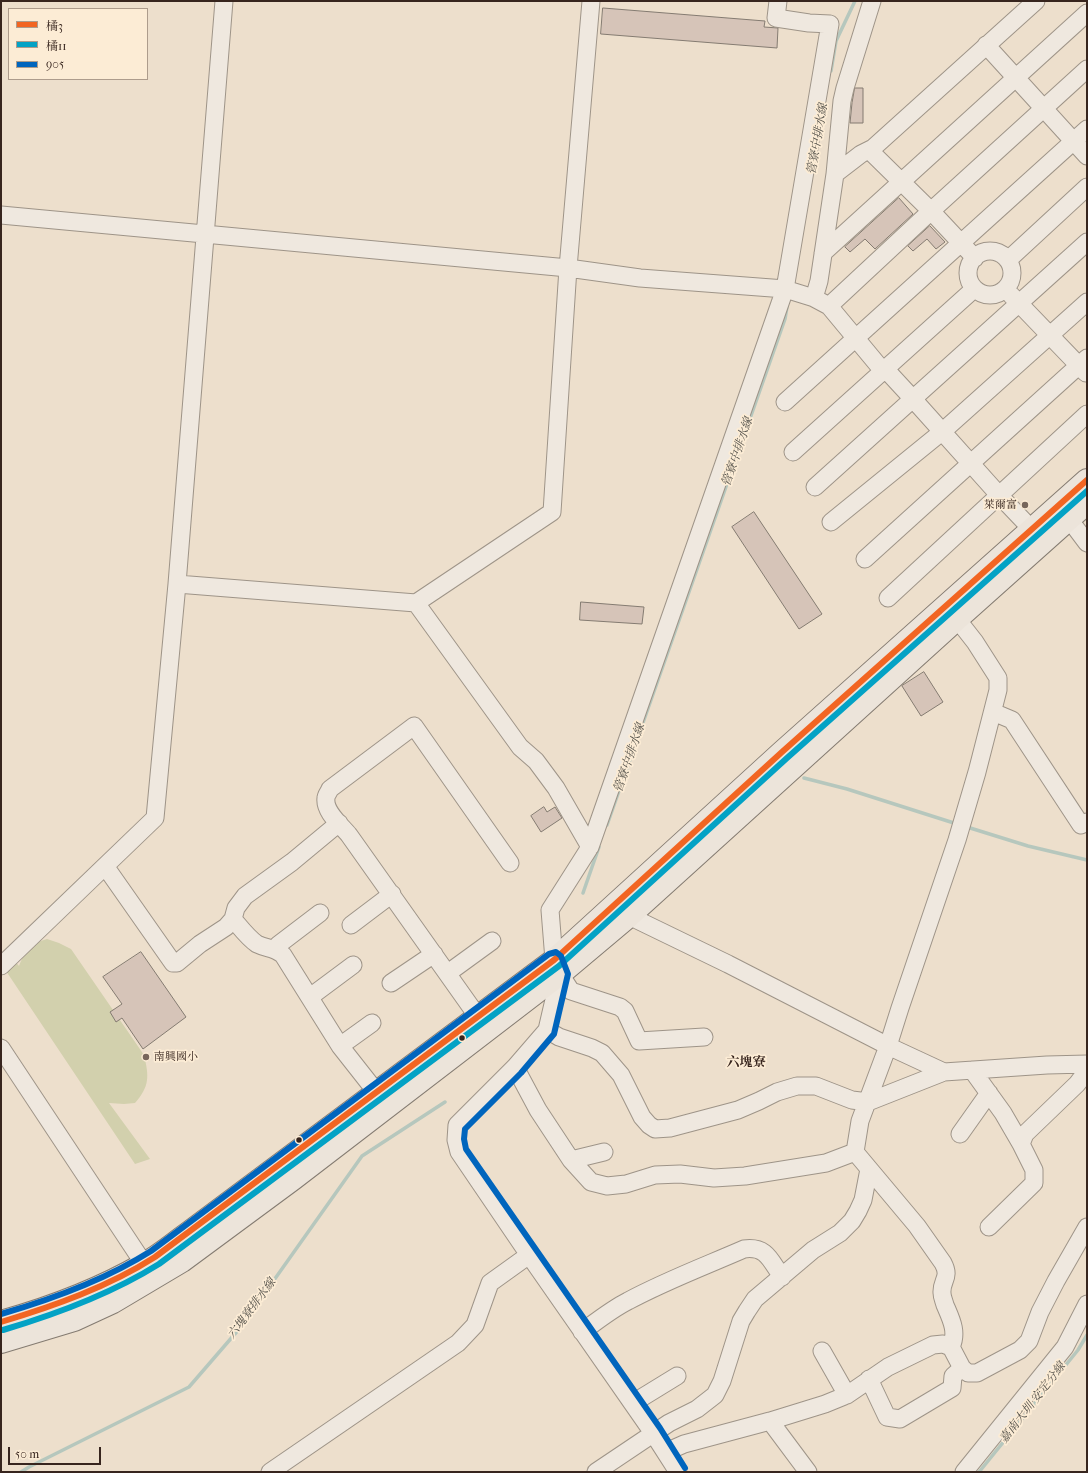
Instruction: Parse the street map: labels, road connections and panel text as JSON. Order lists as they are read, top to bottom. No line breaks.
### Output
{"districts":["六塊寮"],"water":["管寮中排水線","六塊寮排水線","嘉南大圳 安定分線"],"places":["萊爾富","南興國小"],"lines":["transit line 橘3","transit line 橘11","transit line 905"],"legend":["橘3","橘11","905"],"scale_bar":"50 m"}
